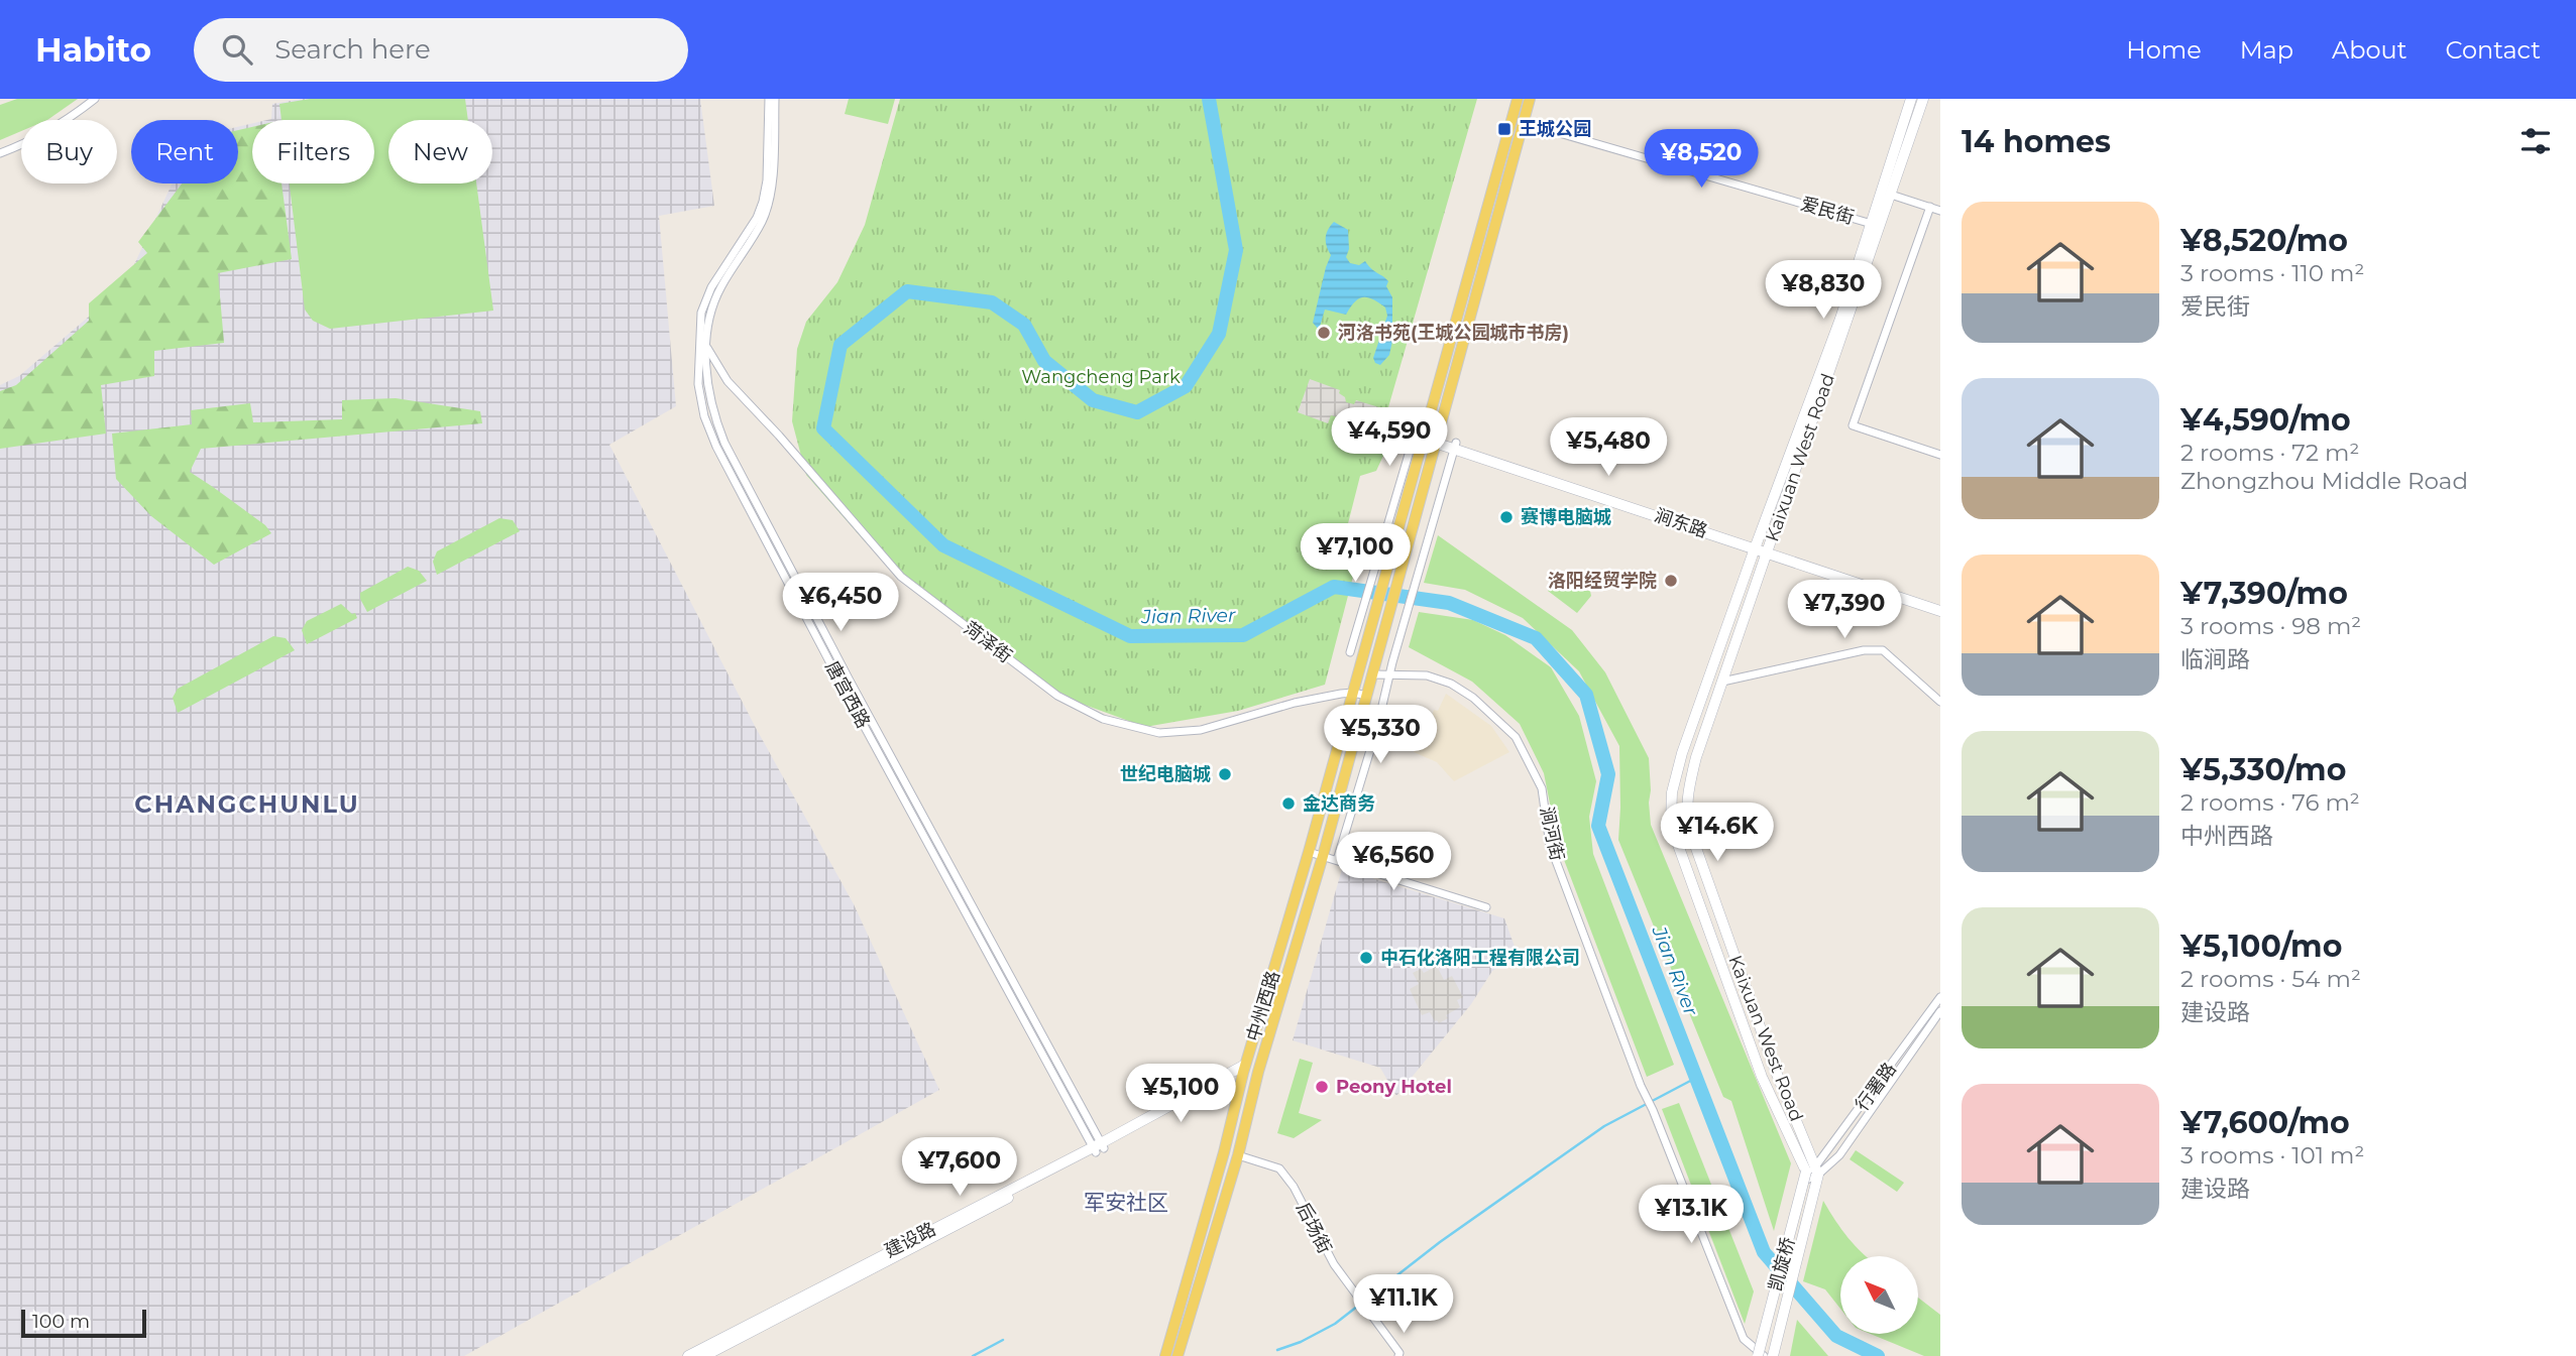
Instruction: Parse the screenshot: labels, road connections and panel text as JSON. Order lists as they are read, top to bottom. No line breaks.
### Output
{"streets":{"main road":["Kaixuan West Road","涧东路","中州西路","建设路","凯旋桥"],"street":["爱民街","菏泽街","唐宫西路","涧河街","行署路","后场街"]},"crossings":[["爱民街","Kaixuan West Road"],["Kaixuan West Road","涧东路"],["Kaixuan West Road","行署路"],["Kaixuan West Road","凯旋桥"],["涧东路","中州西路"],["菏泽街","唐宫西路"],["菏泽街","中州西路"],["唐宫西路","建设路"],["涧河街","中州西路"],["中州西路","后场街"],["中州西路","建设路"],["行署路","凯旋桥"]],"districts":["CHANGCHUNLU","军安社区"],"water":["Jian River"],"parks":["Wangcheng Park"],"places":{"transit":["王城公园"],"other":["河洛书苑(王城公园城市书房)","赛博电脑城","洛阳经贸学院","世纪电脑城","金达商务","中石化洛阳工程有限公司","Peony Hotel"]},"scale_bar":"100 m","north":"top left","page":{"header":"Habito","search":"Search here","nav":["Home","Map","About","Contact"],"heading":"14 homes","chip":["Buy","Rent","Filters","New"],"price":["¥8,520","¥8,830","¥4,590","¥5,480","¥7,100","¥6,450","¥7,390","¥5,330","¥14.6K","¥6,560","¥5,100","¥7,600","¥13.1K","¥11.1K"],"list":[{"name":"¥8,520/mo","note":"3 rooms · 110 m² · 爱民街"},{"name":"¥4,590/mo","note":"2 rooms · 72 m² · Zhongzhou Middle Road"},{"name":"¥7,390/mo","note":"3 rooms · 98 m² · 临涧路"},{"name":"¥5,330/mo","note":"2 rooms · 76 m² · 中州西路"},{"name":"¥5,100/mo","note":"2 rooms · 54 m² · 建设路"},{"name":"¥7,600/mo","note":"3 rooms · 101 m² · 建设路"}],"scale":"100 m"}}
